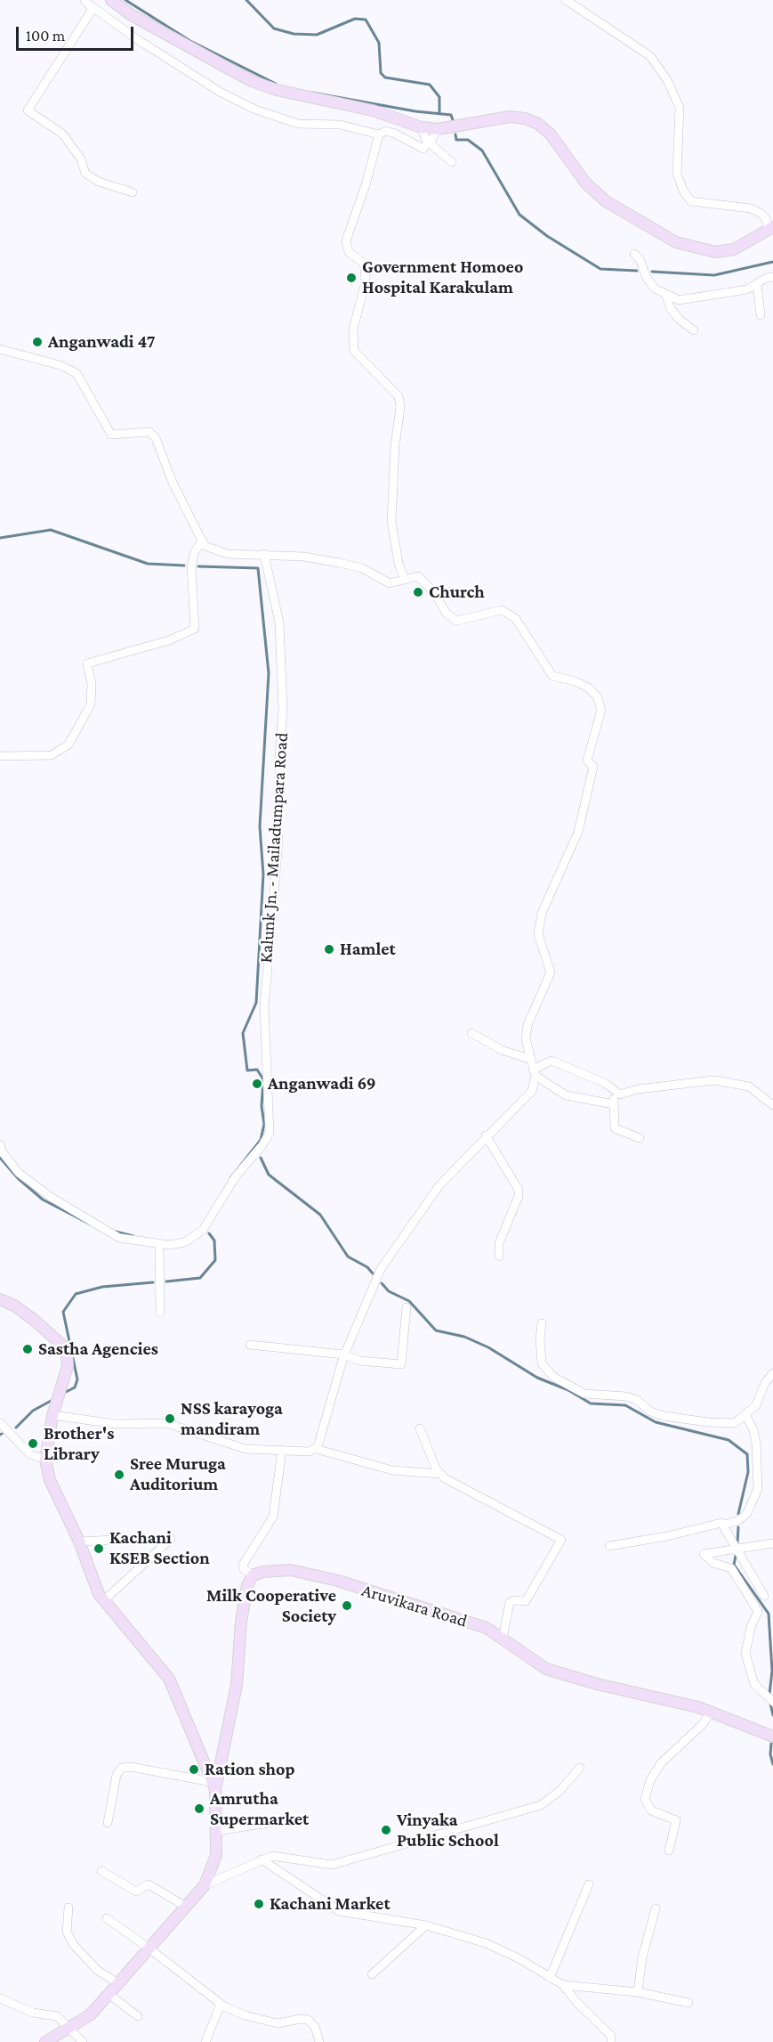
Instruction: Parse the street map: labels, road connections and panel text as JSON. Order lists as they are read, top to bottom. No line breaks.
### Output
{"streets":{"main road":["Aruvikara Road"],"street":["Kalunk Jn. - Mailadumpara Road"]},"places":["Government Homoeo Hospital Karakulam","Anganwadi 47","Church","Hamlet","Anganwadi 69","Sastha Agencies","NSS karayoga mandiram","Brother's Library","Sree Muruga Auditorium","Kachani KSEB Section","Milk Cooperative Society","Ration shop","Amrutha Supermarket","Vinyaka Public School","Kachani Market"],"scale_bar":"100 m"}
